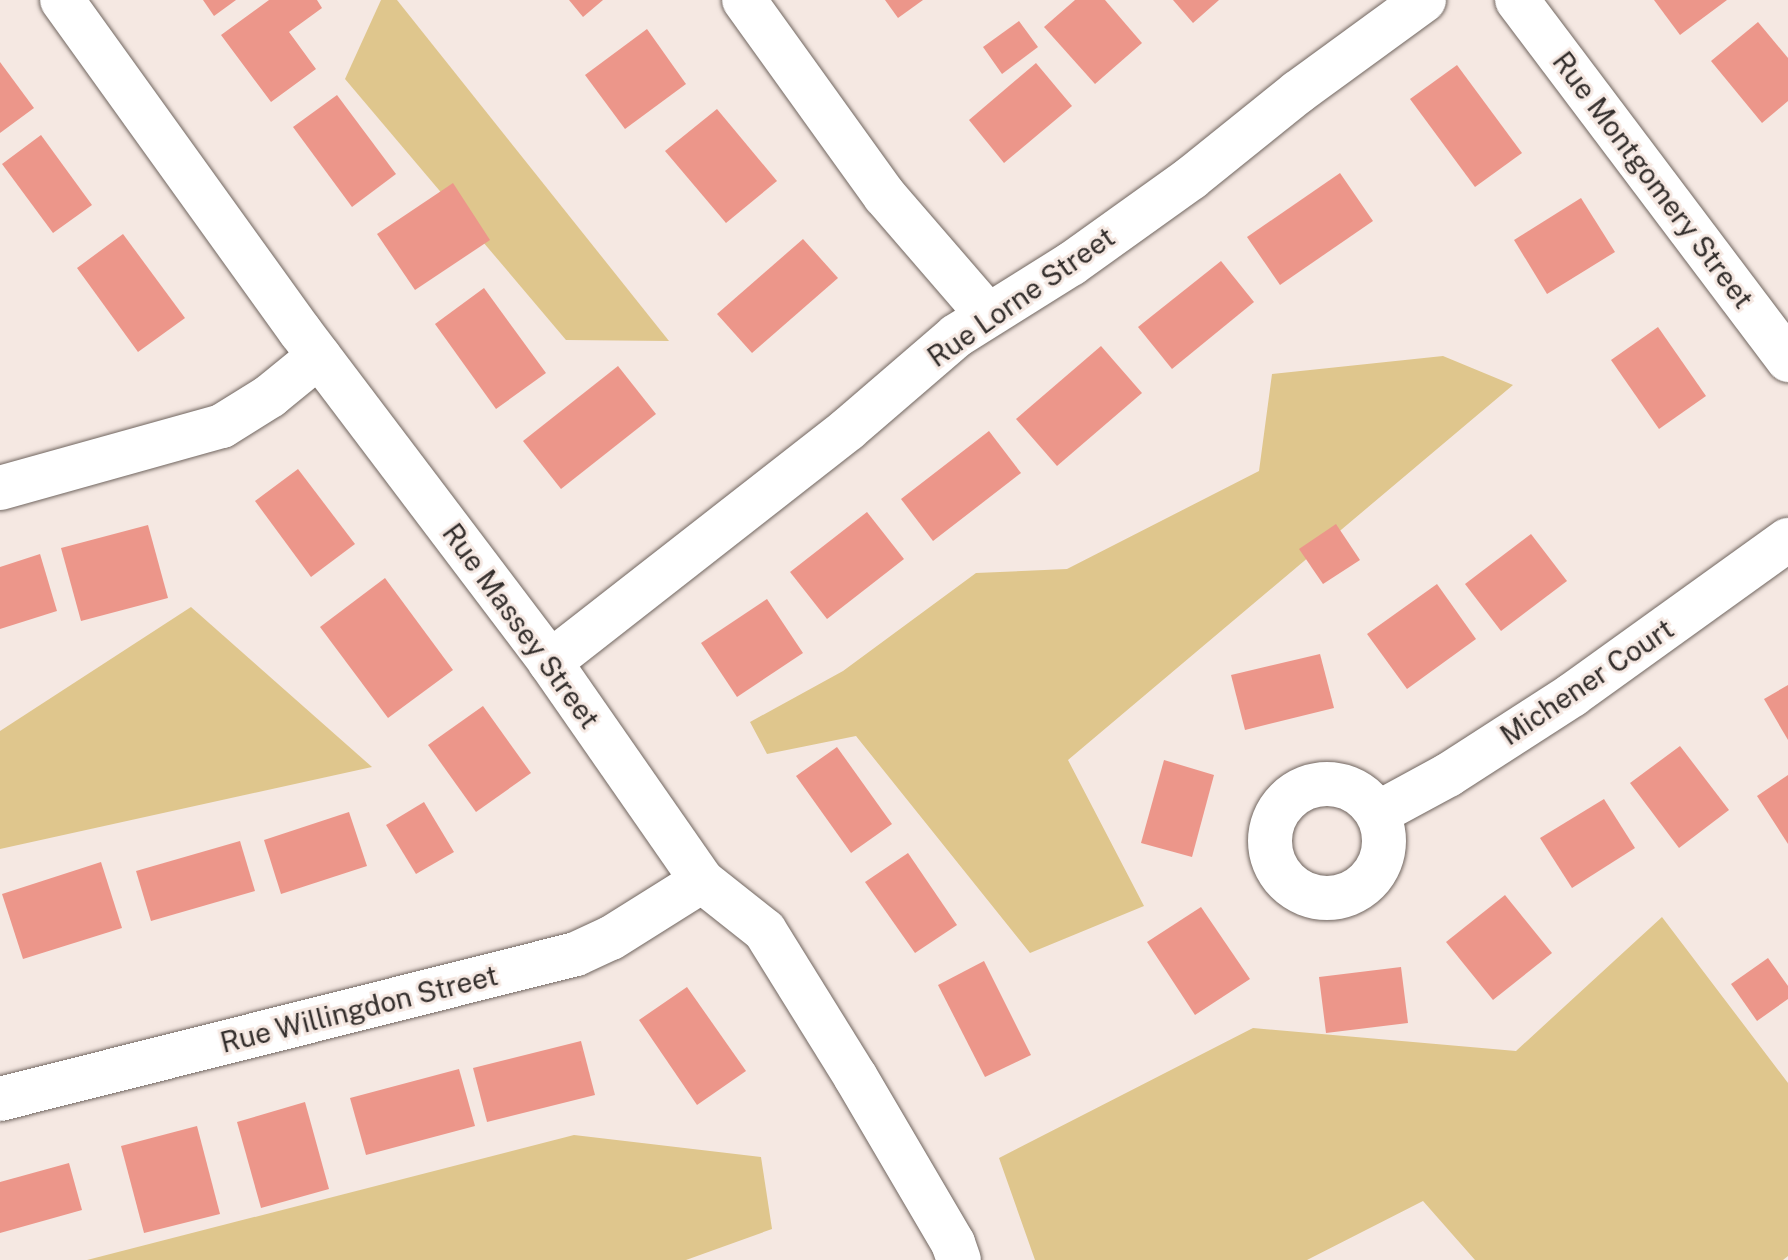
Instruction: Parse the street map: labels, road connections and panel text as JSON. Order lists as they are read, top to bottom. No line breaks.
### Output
{"streets":{"street":["Rue Montgomery Street","Rue Lorne Street","Rue Massey Street","Michener Court","Rue Willingdon Street"]},"crossings":[["Rue Lorne Street","Rue Massey Street"],["Rue Massey Street","Rue Willingdon Street"]]}
